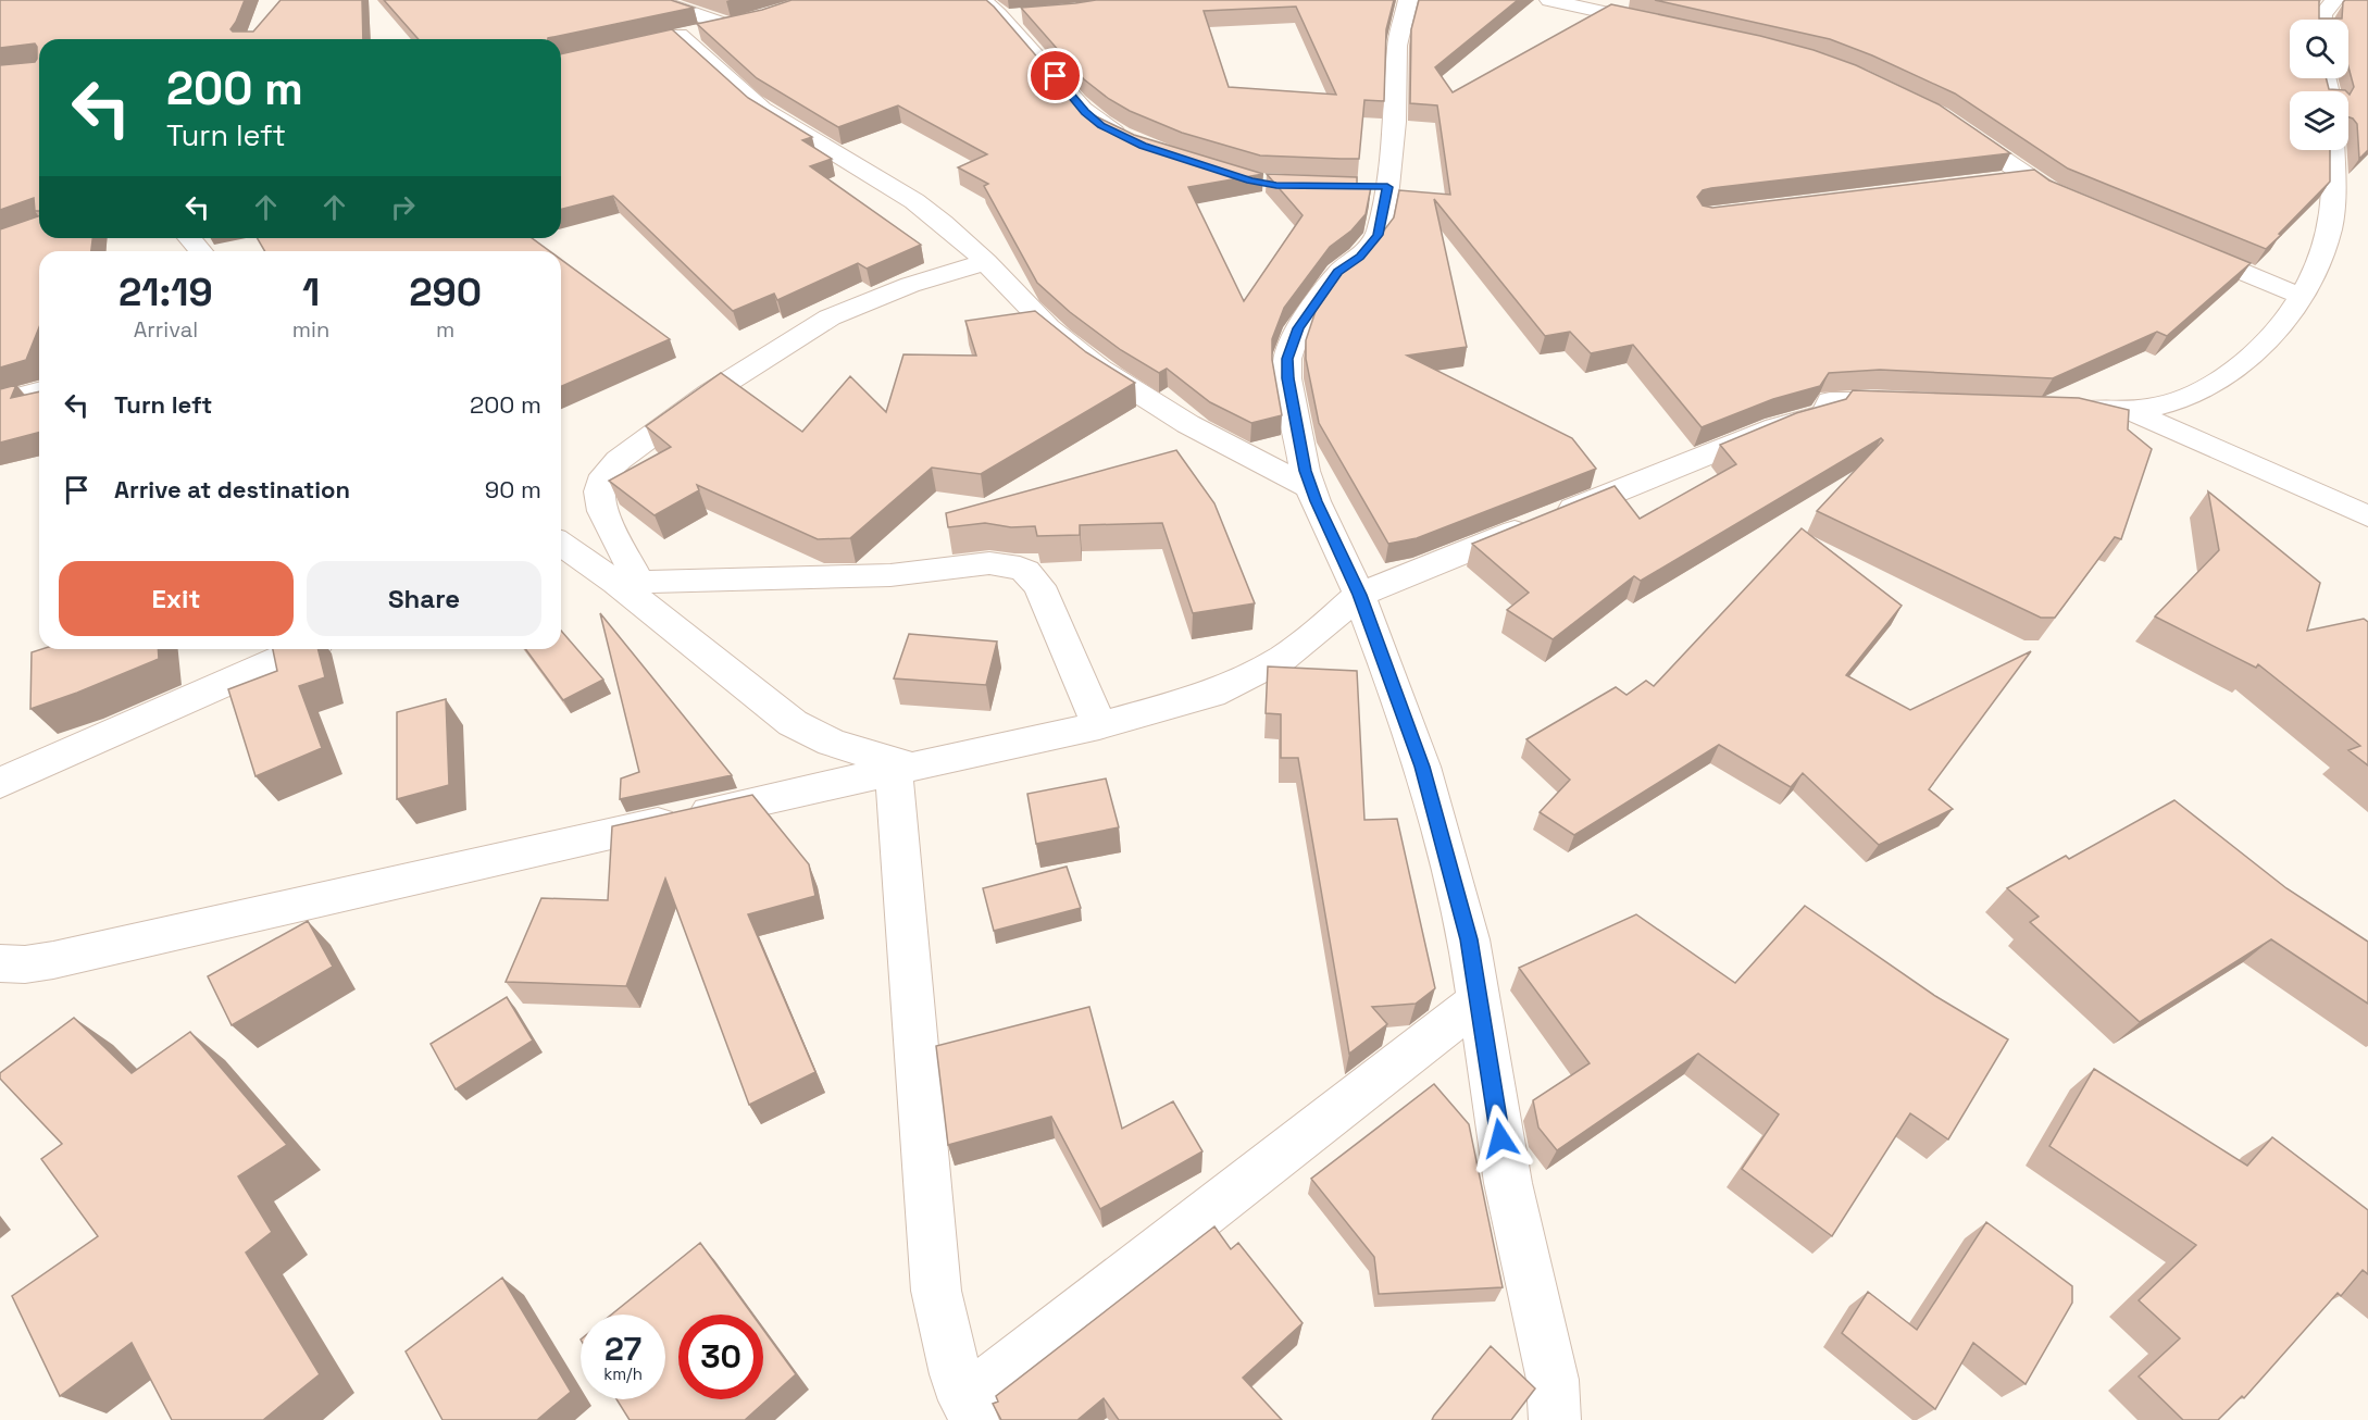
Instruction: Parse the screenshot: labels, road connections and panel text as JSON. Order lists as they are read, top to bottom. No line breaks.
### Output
{"page":{"turn":["200 m","Turn left"],"eta":["21:19","Arrival","1","min","290","m"],"list":[{"name":"Turn left","value":"200 m"},{"name":"Arrive at destination","value":"90 m"}],"buttons":["Exit","Share"],"speed":"27 km/h","limit":"30"}}
